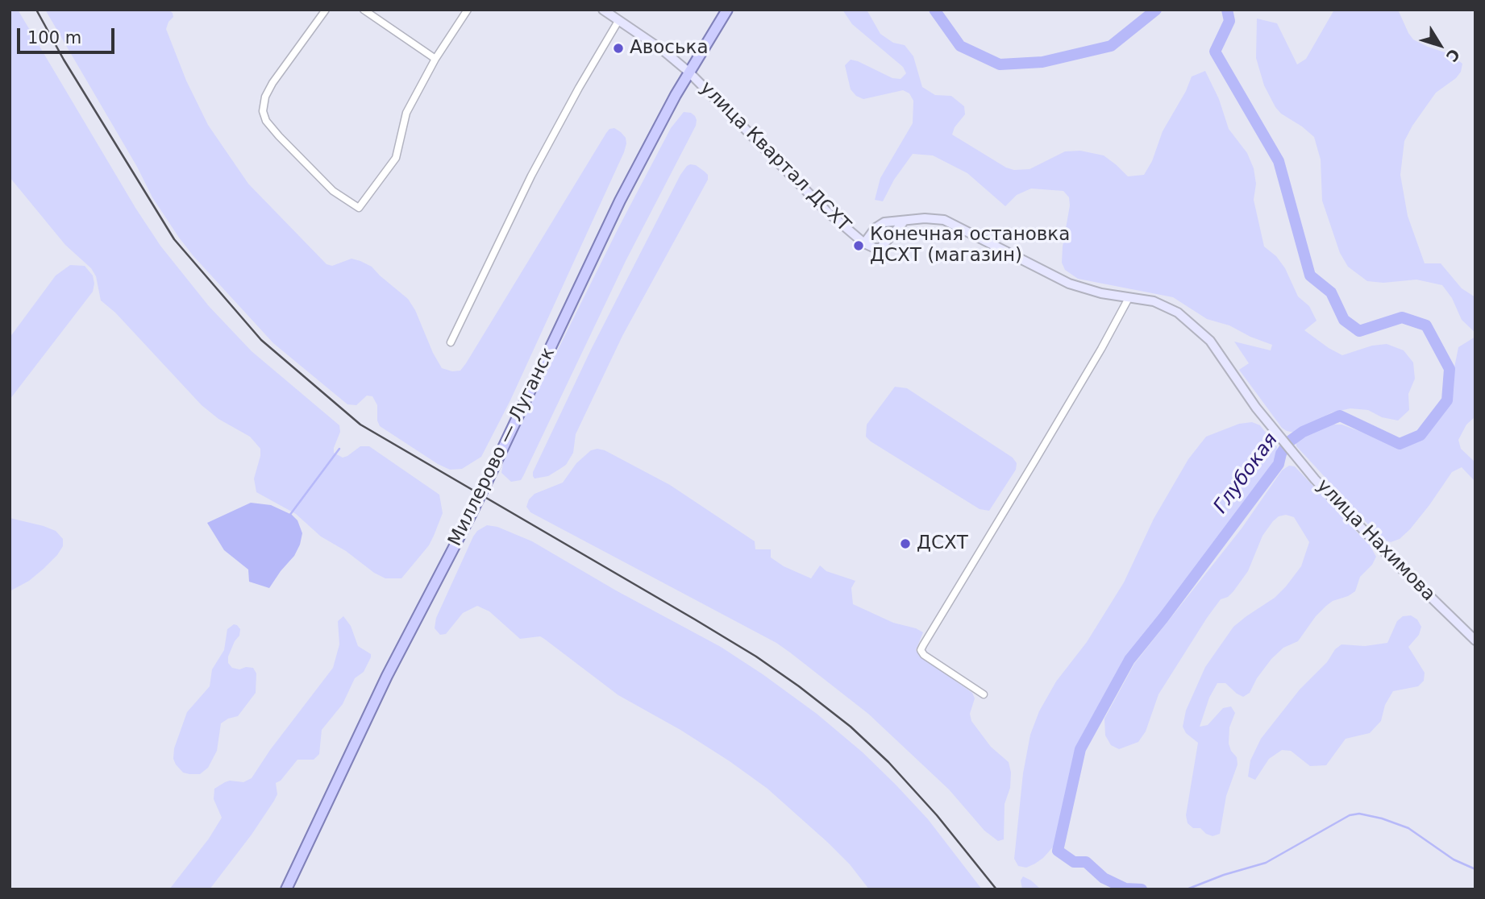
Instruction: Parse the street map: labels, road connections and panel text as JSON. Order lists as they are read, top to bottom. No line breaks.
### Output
{"streets":{"main road":["Миллерово — Луганск"],"street":["улица Квартал ДСХТ","улица Нахимова"]},"crossings":[["улица Квартал ДСХТ","Миллерово — Луганск"],["улица Квартал ДСХТ","улица Нахимова"]],"water":["Глубокая"],"places":["Авоська","Конечная остановка ДСХТ (магазин)","ДСХТ"],"scale_bar":"100 m","north":"bottom right"}
